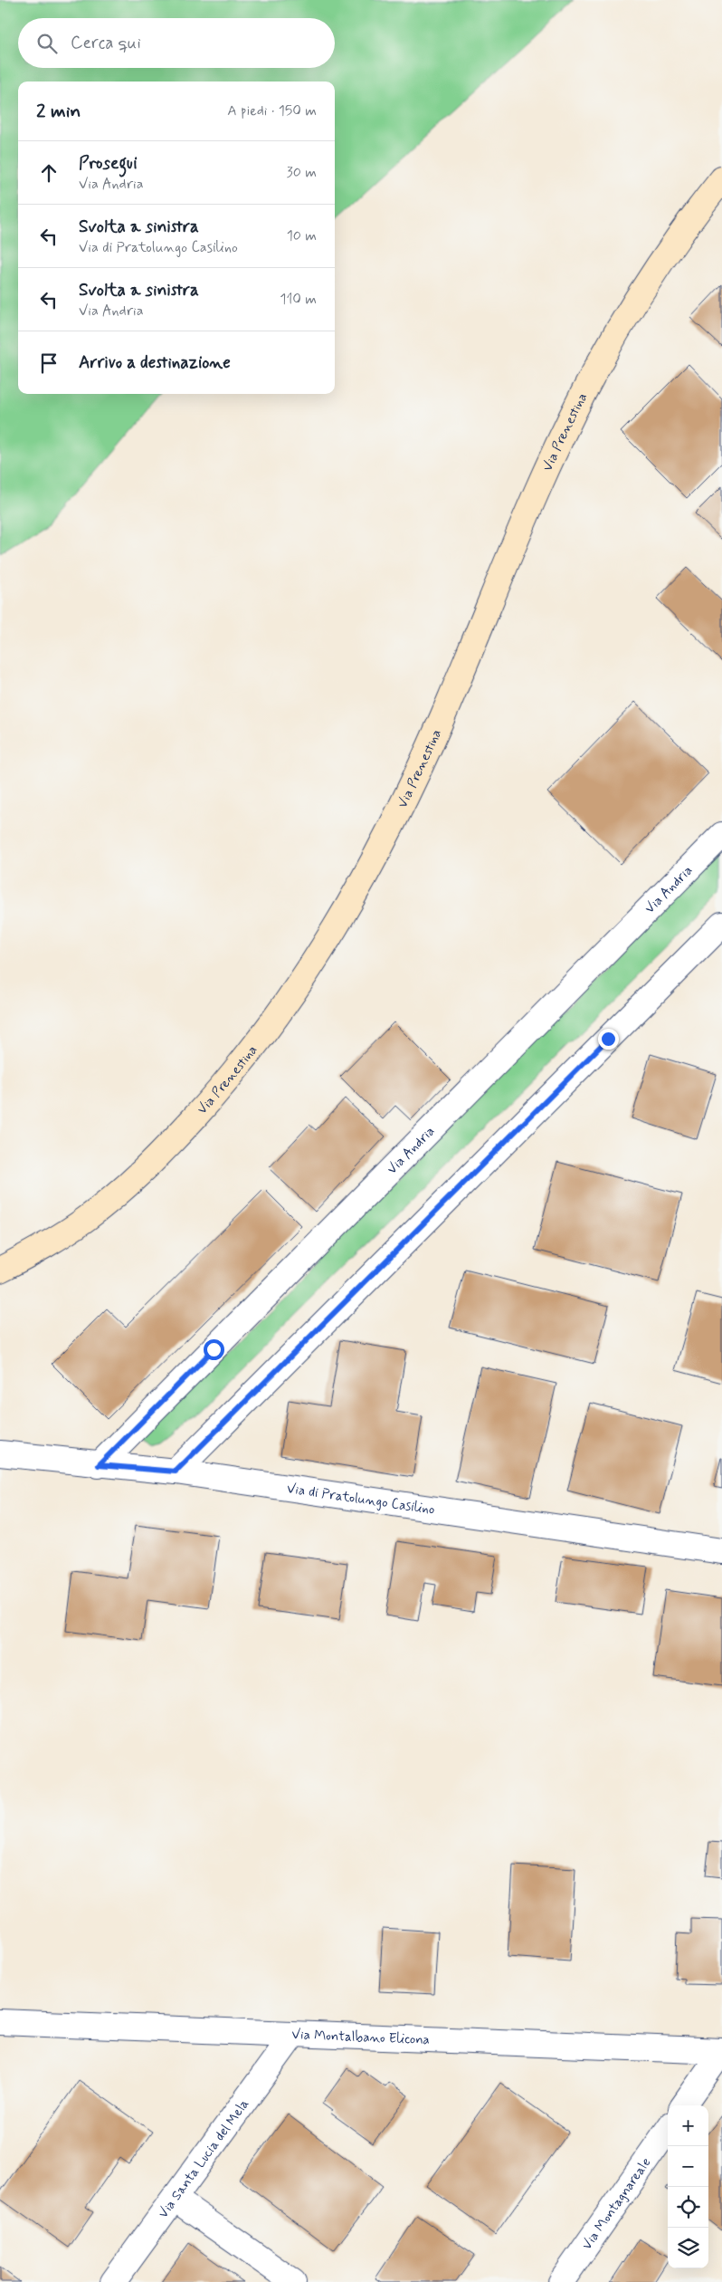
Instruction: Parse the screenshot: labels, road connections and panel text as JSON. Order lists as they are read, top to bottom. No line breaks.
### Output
{"streets":{"main road":["Via Prenestina"],"street":["Via Andria","Via di Pratolungo Casilino","Via Montalbano Elicona","Via Santa Lucia del Mela","Via Montagnareale"]},"crossings":[["Via Andria","Via di Pratolungo Casilino"],["Via Montalbano Elicona","Via Santa Lucia del Mela"]],"page":{"search":"Cerca qui","heading":["2 min","A piedi · 150 m"],"list":[["Prosegui","Via Andria","30 m"],["Svolta a sinistra","Via di Pratolungo Casilino","10 m"],["Svolta a sinistra","Via Andria","110 m"],"Arrivo a destinazione"],"map_buttons":["+","−"]}}
